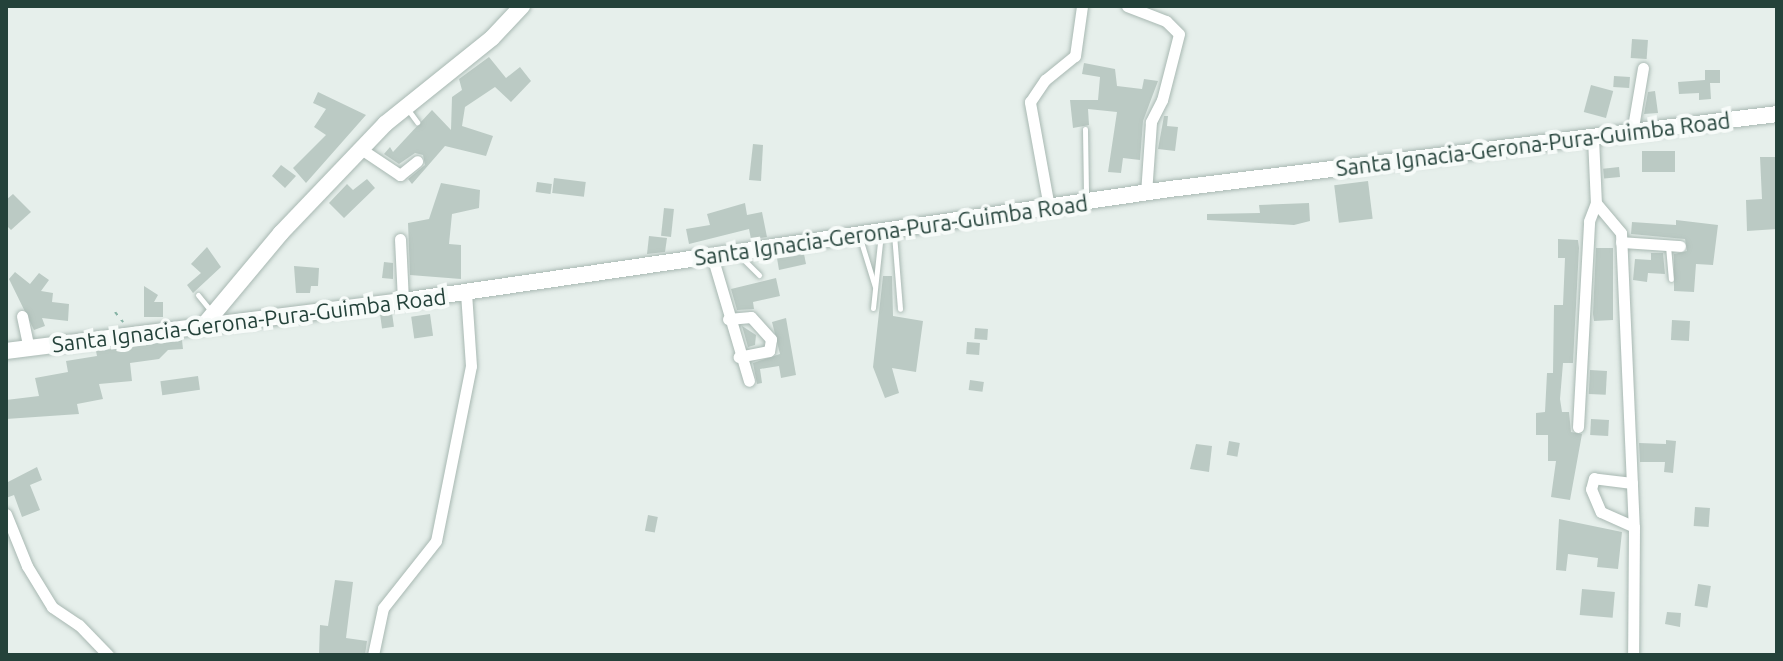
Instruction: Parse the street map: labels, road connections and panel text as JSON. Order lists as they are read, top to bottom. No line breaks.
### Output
{"streets":{"main road":["Santa Ignacia-Gerona-Pura-Guimba Road"]}}
